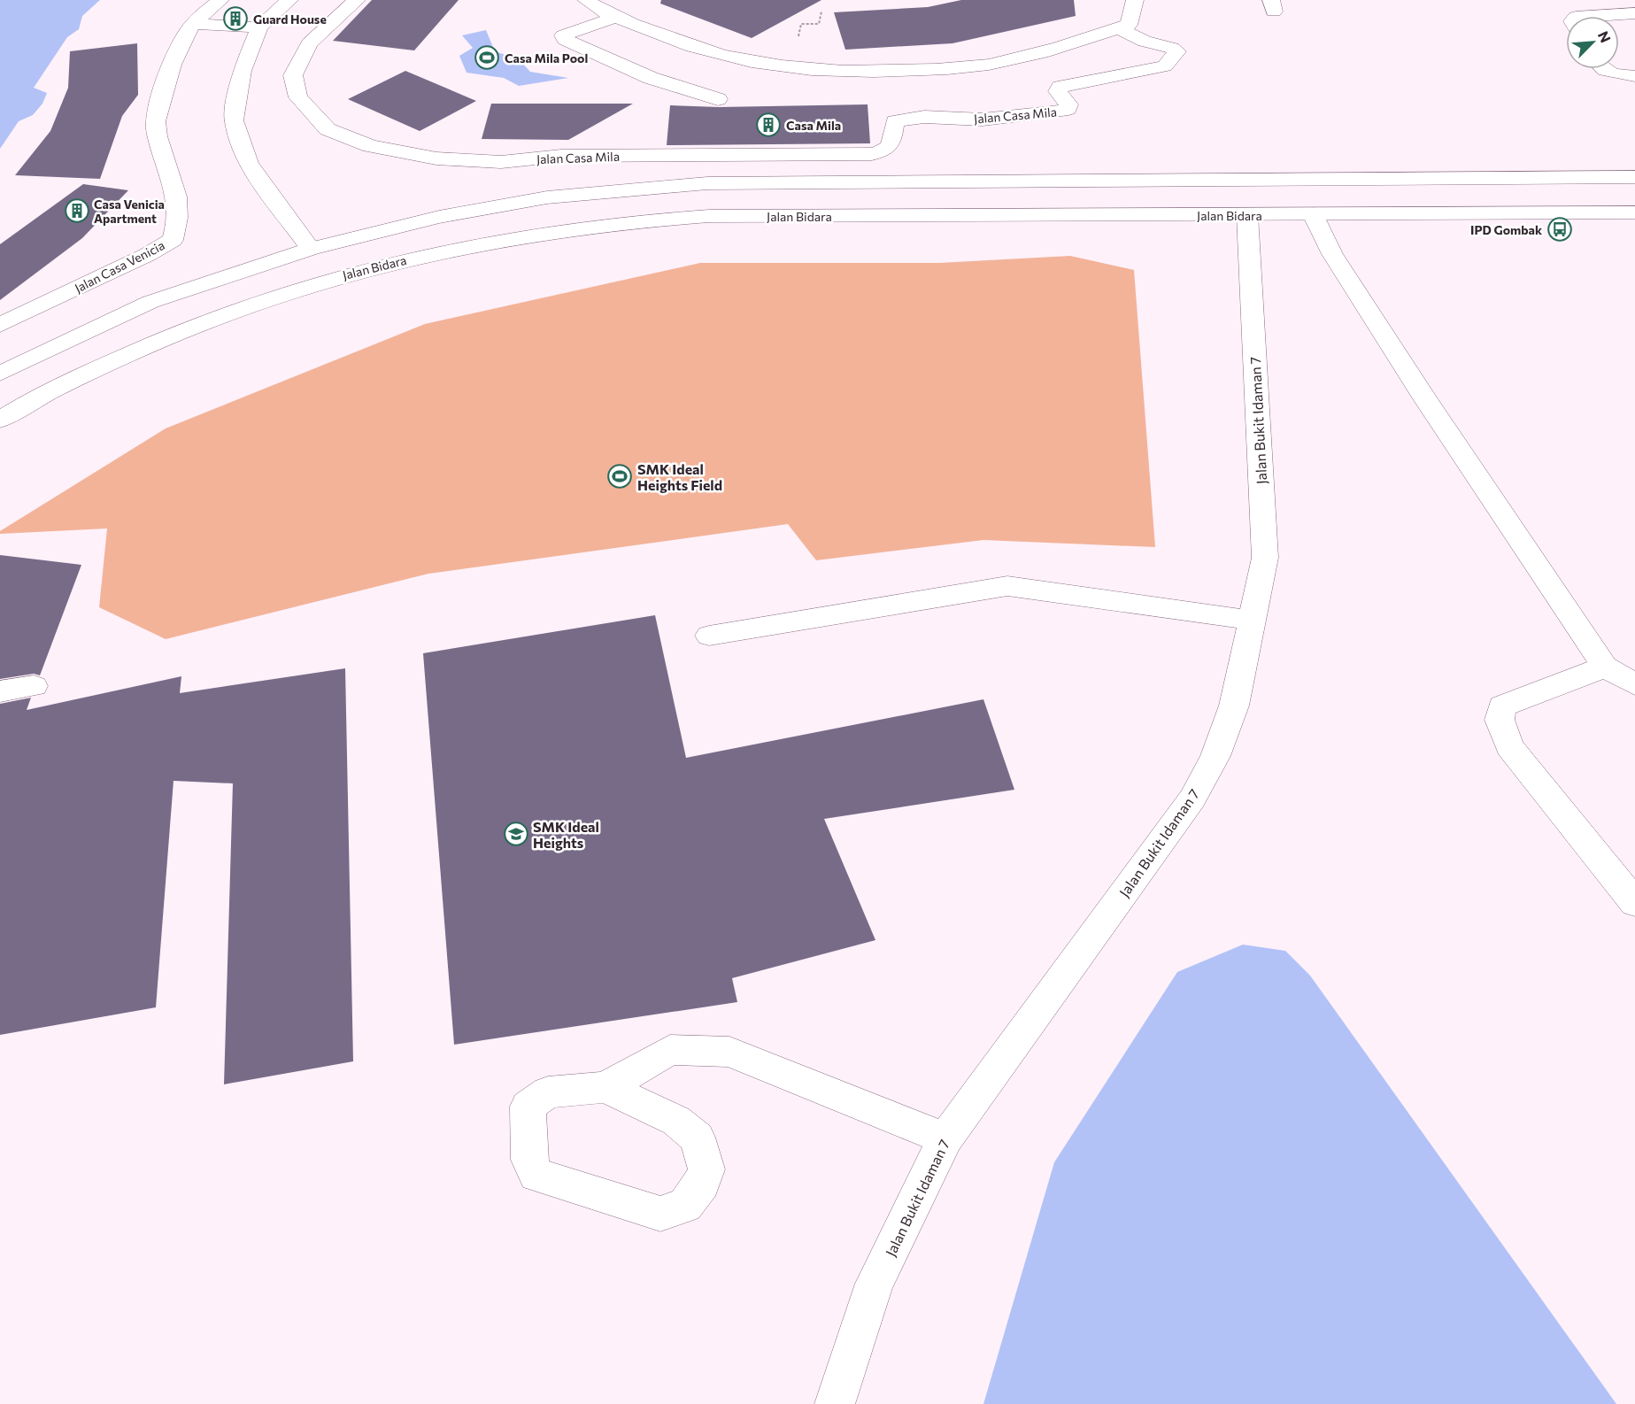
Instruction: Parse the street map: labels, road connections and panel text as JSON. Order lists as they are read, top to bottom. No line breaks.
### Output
{"streets":{"street":["Jalan Casa Mila","Jalan Bidara","Jalan Casa Venicia","Jalan Bukit Idaman 7"]},"crossings":[["Jalan Bidara","Jalan Bukit Idaman 7"]],"places":{"building":["Guard House","Casa Mila","Casa Venicia Apartment"],"sports":["Casa Mila Pool","SMK Ideal Heights Field"],"bus stop":["IPD Gombak"],"school or university":["SMK Ideal Heights"]},"north":"top right"}
